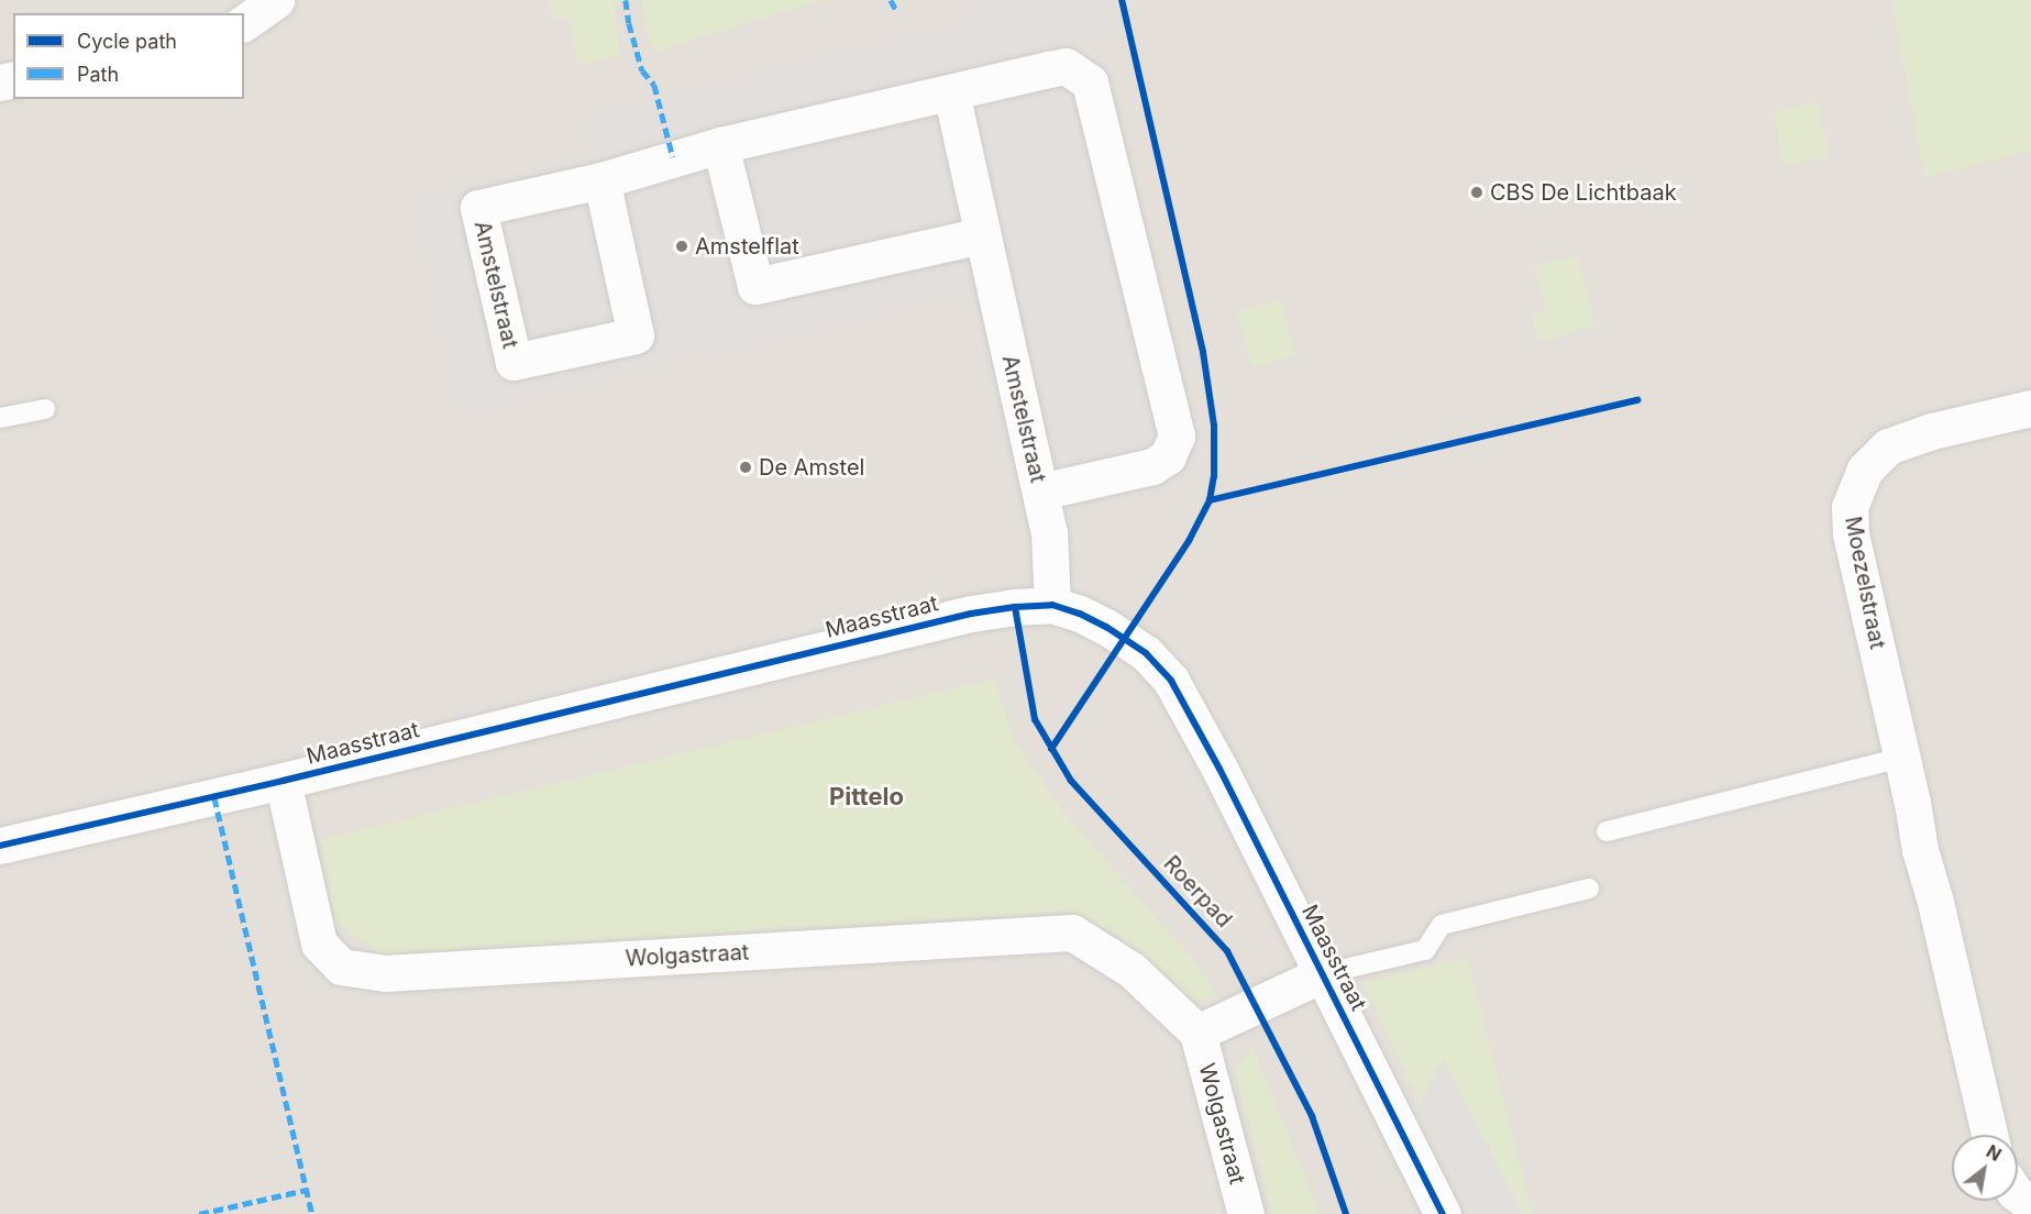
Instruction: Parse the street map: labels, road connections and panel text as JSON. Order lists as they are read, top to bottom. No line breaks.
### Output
{"streets":{"street":["Amstelstraat","Moezelstraat","Maasstraat","Wolgastraat"],"cycle path":["Roerpad"]},"crossings":[["Amstelstraat","Maasstraat"],["Maasstraat","Wolgastraat"]],"districts":["Pittelo"],"places":["CBS De Lichtbaak","Amstelflat","De Amstel"],"legend":["Cycle path","Path"],"north":"top right"}
